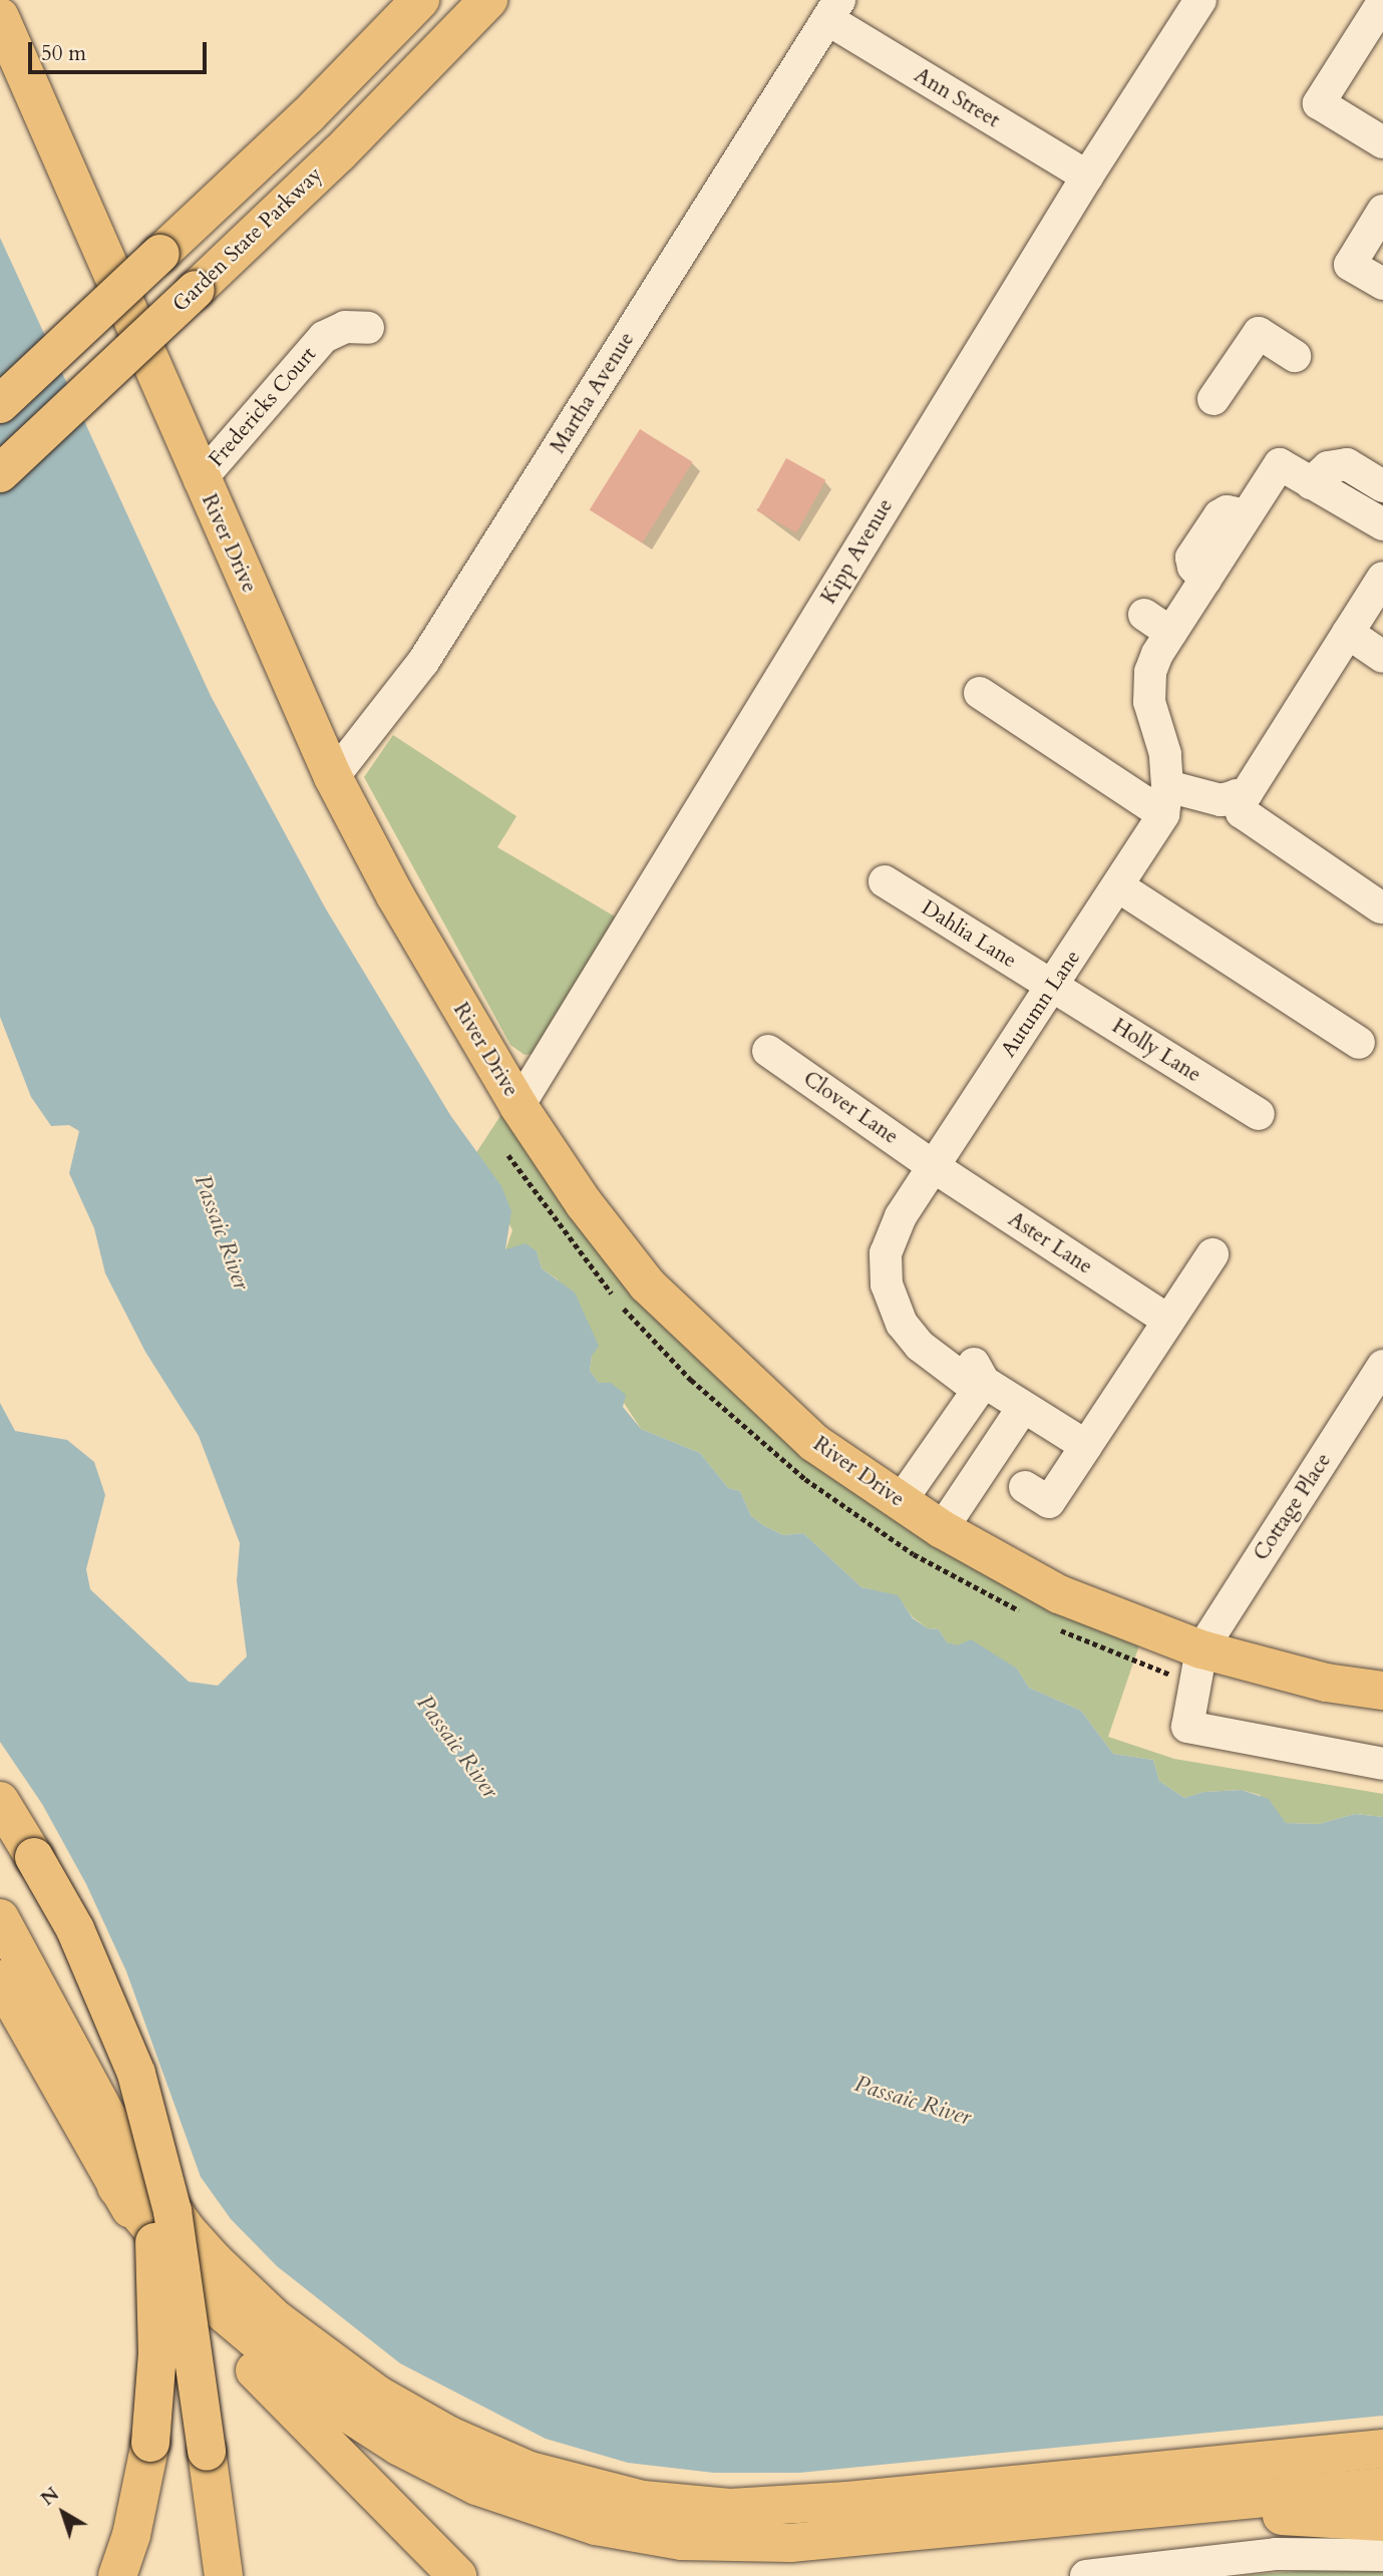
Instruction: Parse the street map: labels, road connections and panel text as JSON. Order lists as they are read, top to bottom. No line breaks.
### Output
{"streets":{"main road":["Garden State Parkway","River Drive"],"street":["Ann Street","Martha Avenue","Fredericks Court","Kipp Avenue","Dahlia Lane","Autumn Lane","Holly Lane","Clover Lane","Aster Lane","Cottage Place"]},"crossings":[["Ann Street","Martha Avenue"],["Ann Street","Kipp Avenue"],["Martha Avenue","River Drive"],["Fredericks Court","River Drive"],["River Drive","Kipp Avenue"],["River Drive","Cottage Place"],["Dahlia Lane","Autumn Lane"],["Dahlia Lane","Holly Lane"],["Autumn Lane","Holly Lane"],["Autumn Lane","Clover Lane"],["Autumn Lane","Aster Lane"],["Clover Lane","Aster Lane"]],"water":["Passaic River"],"scale_bar":"50 m","north":"top left"}
